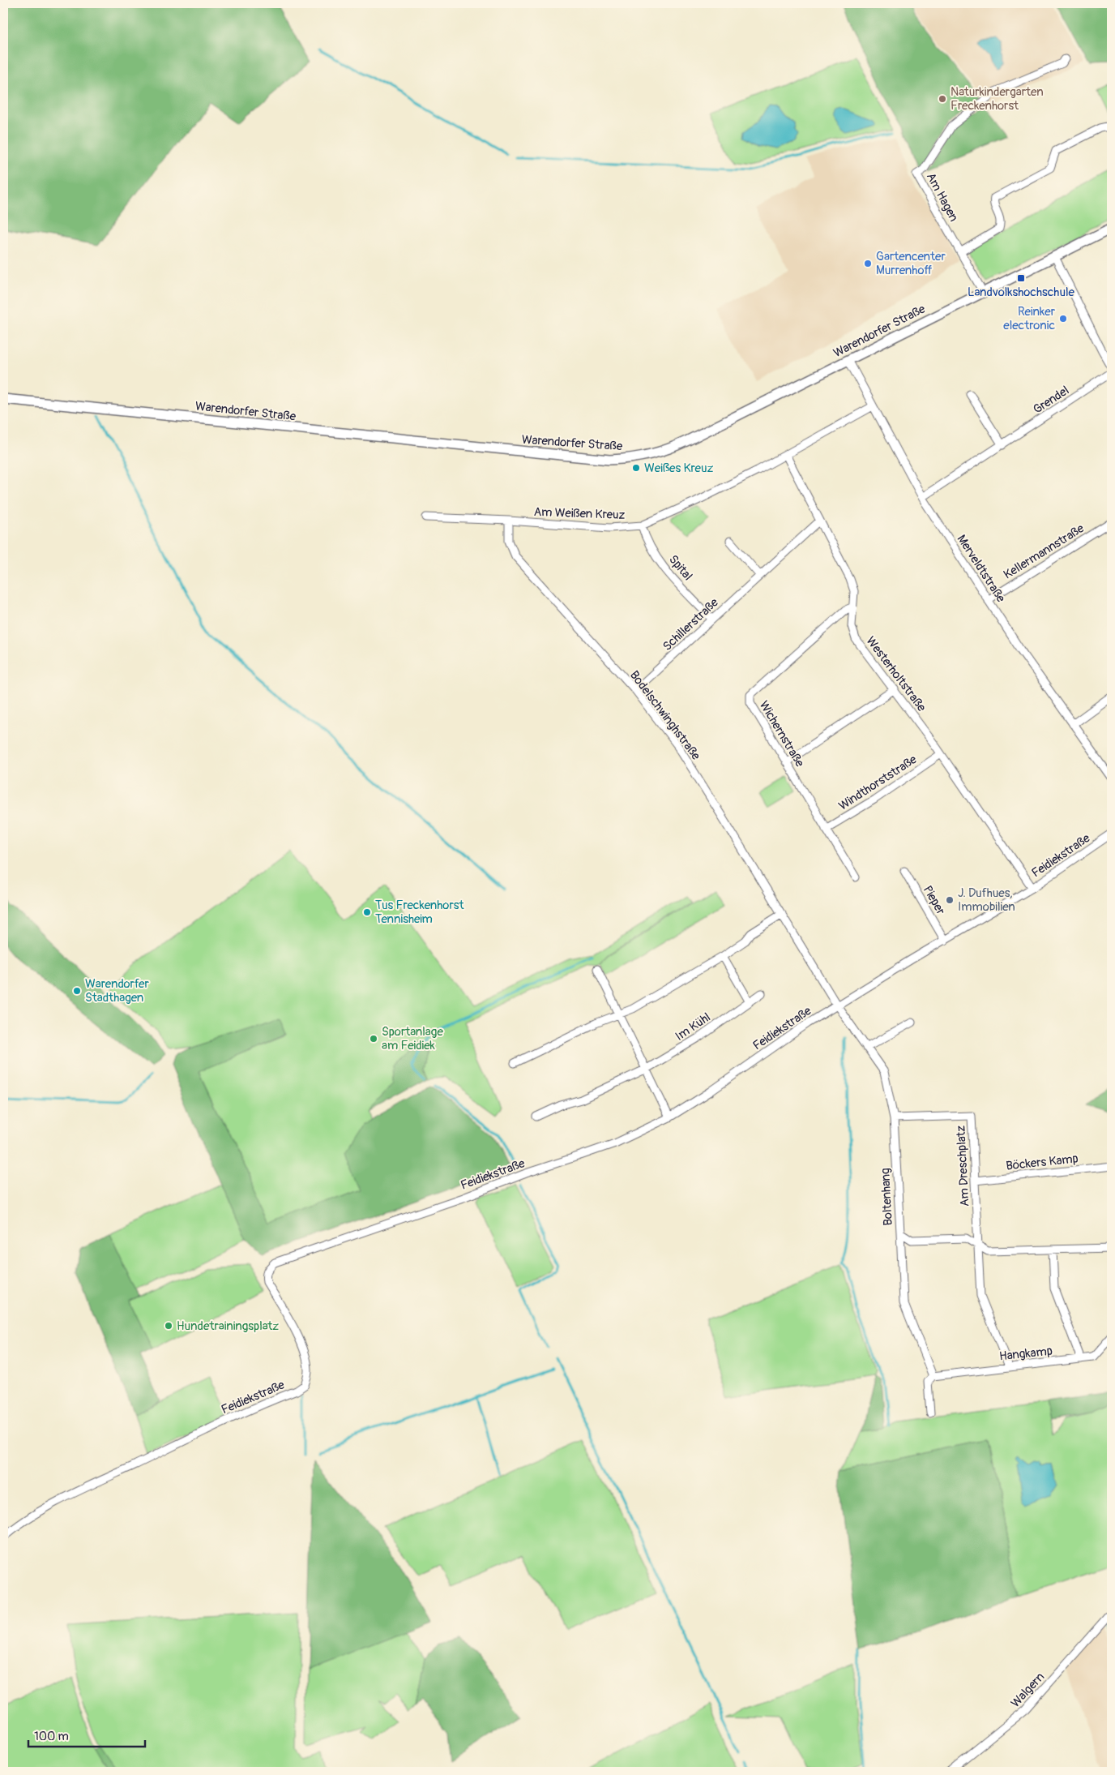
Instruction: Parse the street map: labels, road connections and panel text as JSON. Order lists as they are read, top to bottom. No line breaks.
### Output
{"streets":{"main road":["Warendorfer Straße"],"street":["Am Hagen","Grendel","Am Weißen Kreuz","Kellermannstraße","Spital","Merveldtstraße","Schillerstraße","Westerholtstraße","Bodelschwinghstraße","Wichernstraße","Windthorststraße","Feidiekstraße","Pieper","Im Kühl","Böckers Kamp","Am Dreschplatz","Boltenhang","Hangkamp","Walgern"]},"crossings":[["Am Hagen","Warendorfer Straße"],["Warendorfer Straße","Merveldtstraße"],["Grendel","Merveldtstraße"],["Am Weißen Kreuz","Spital"],["Am Weißen Kreuz","Merveldtstraße"],["Am Weißen Kreuz","Westerholtstraße"],["Am Weißen Kreuz","Bodelschwinghstraße"],["Kellermannstraße","Merveldtstraße"],["Spital","Schillerstraße"],["Schillerstraße","Westerholtstraße"],["Schillerstraße","Bodelschwinghstraße"],["Westerholtstraße","Wichernstraße"],["Westerholtstraße","Windthorststraße"],["Westerholtstraße","Feidiekstraße"],["Bodelschwinghstraße","Feidiekstraße"],["Bodelschwinghstraße","Boltenhang"],["Wichernstraße","Windthorststraße"],["Feidiekstraße","Pieper"],["Feidiekstraße","Boltenhang"],["Böckers Kamp","Am Dreschplatz"],["Am Dreschplatz","Boltenhang"],["Am Dreschplatz","Hangkamp"]],"places":{"other":["Naturkindergarten Freckenhorst","Gartencenter Murrenhoff","Reinker electronic","Weißes Kreuz","J. Dufhues, Immobilien","Tus Freckenhorst Tennisheim","Warendorfer Stadthagen","Sportanlage am Feidiek","Hundetrainingsplatz"],"transit":["Landvolkshochschule"]},"scale_bar":"100 m"}
